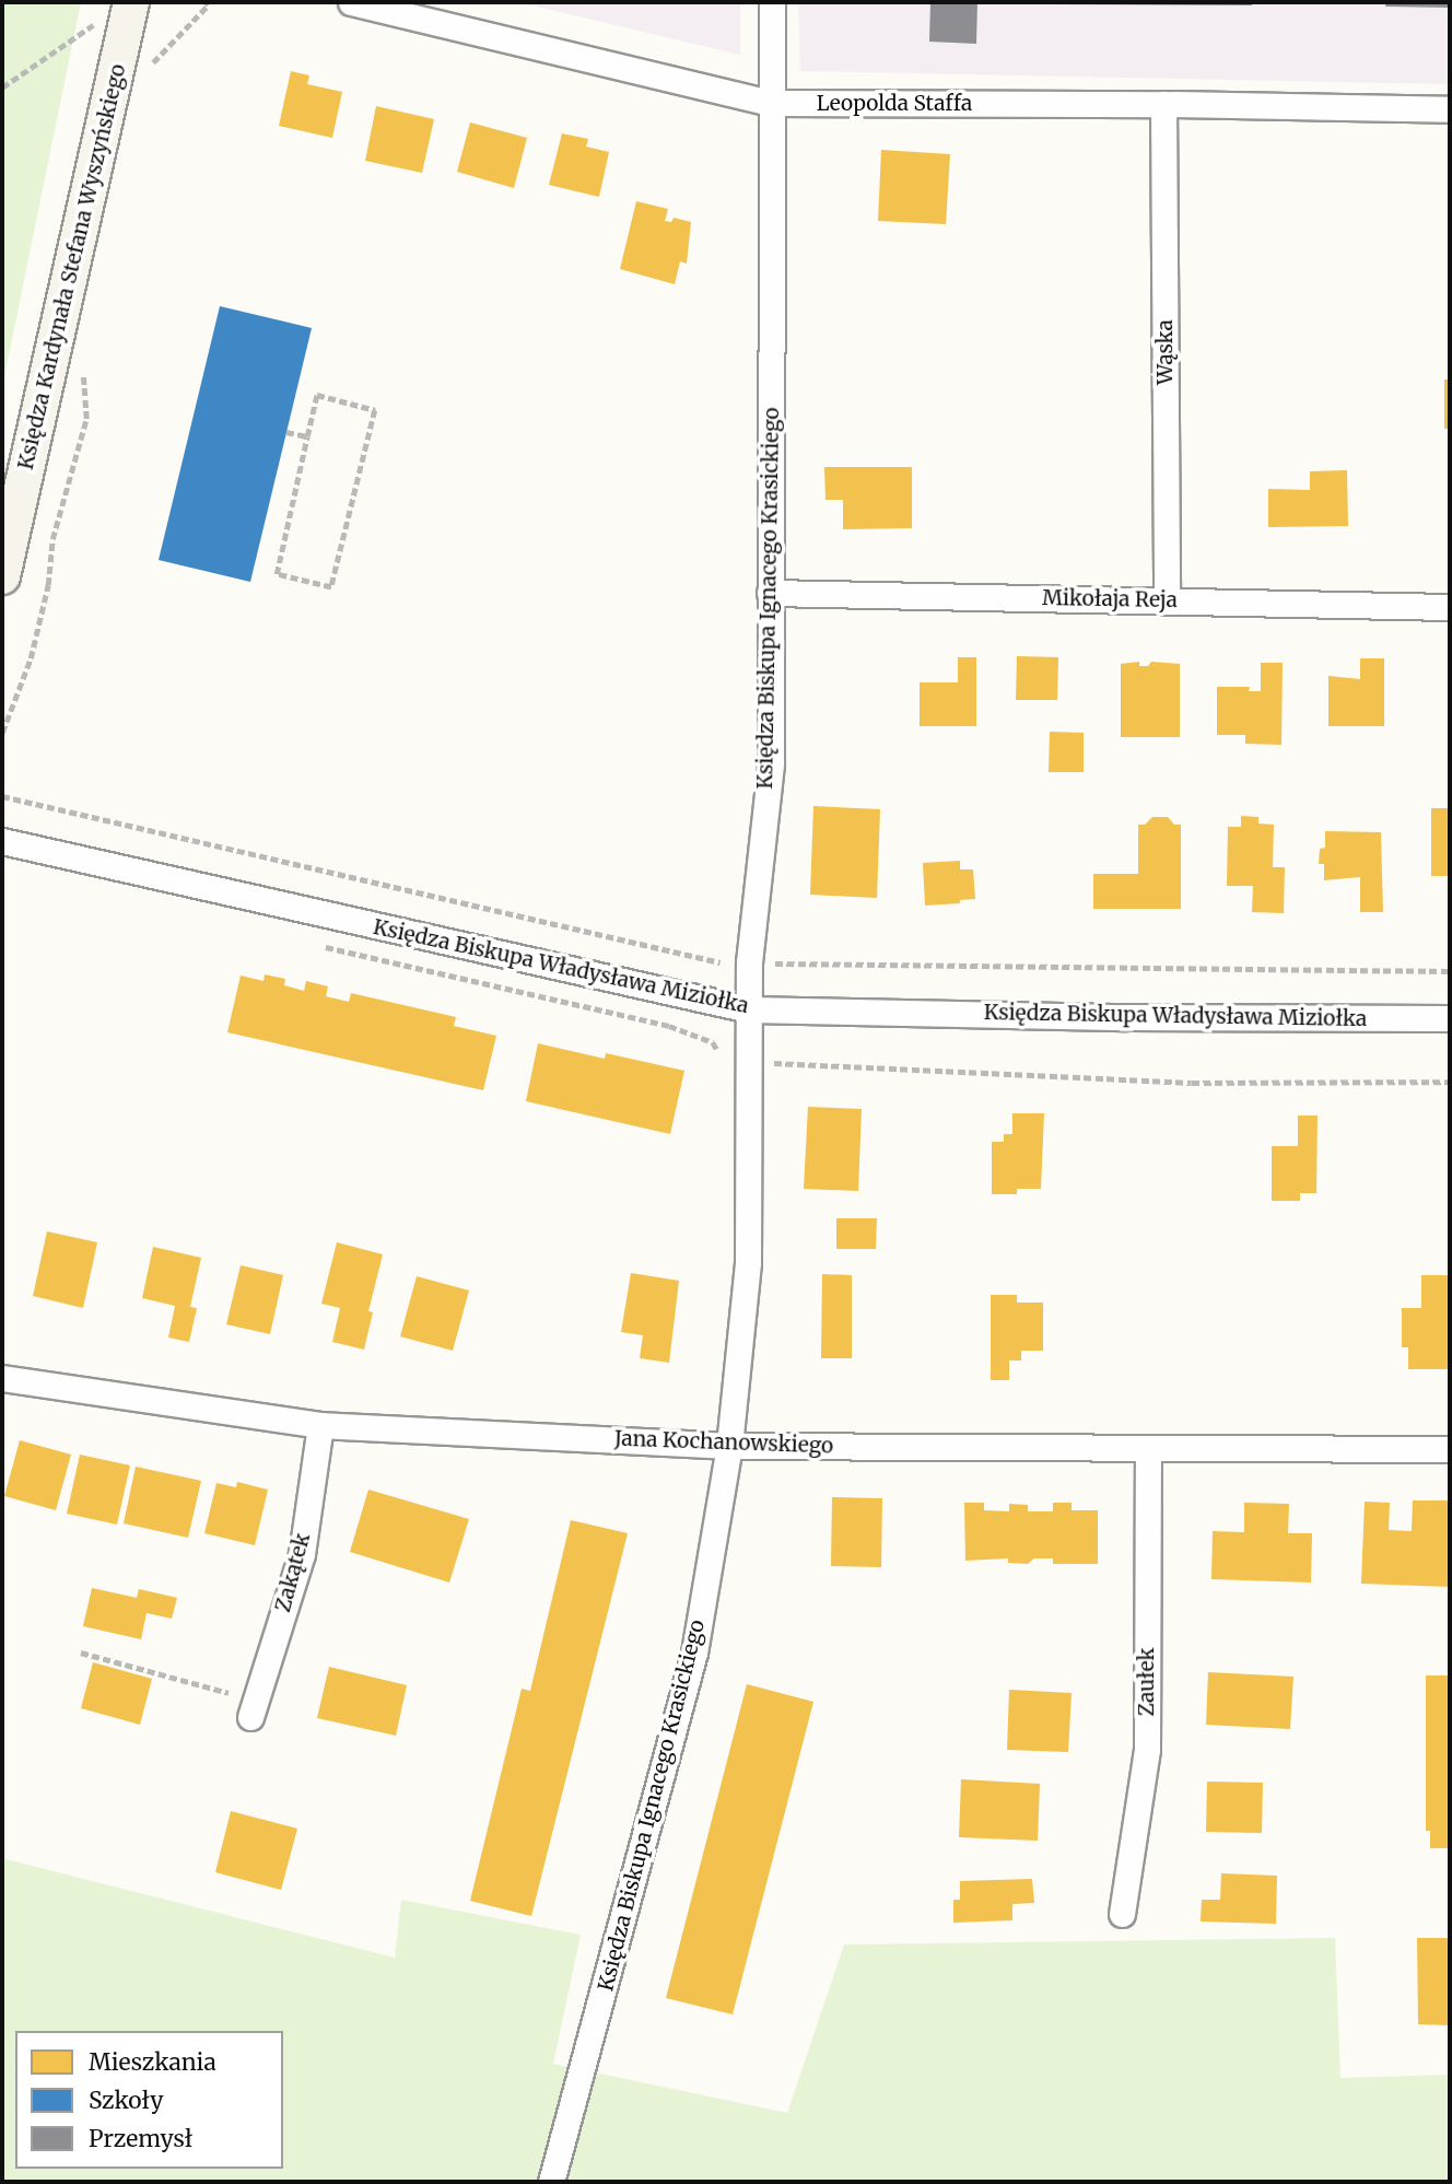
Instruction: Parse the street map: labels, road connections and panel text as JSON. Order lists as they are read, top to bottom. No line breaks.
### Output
{"streets":{"street":["Leopolda Staffa","Księdza Kardynała Stefana Wyszyńskiego","Wąska","Księdza Biskupa Ignacego Krasickiego","Mikołaja Reja","Księdza Biskupa Władysława Miziołka","Jana Kochanowskiego","Zakątek","Zaułek"]},"crossings":[["Leopolda Staffa","Wąska"],["Leopolda Staffa","Księdza Biskupa Ignacego Krasickiego"],["Wąska","Mikołaja Reja"],["Księdza Biskupa Ignacego Krasickiego","Mikołaja Reja"],["Księdza Biskupa Ignacego Krasickiego","Księdza Biskupa Władysława Miziołka"],["Księdza Biskupa Ignacego Krasickiego","Jana Kochanowskiego"],["Jana Kochanowskiego","Zakątek"],["Jana Kochanowskiego","Zaułek"]],"legend":["Mieszkania","Szkoły","Przemysł"]}
